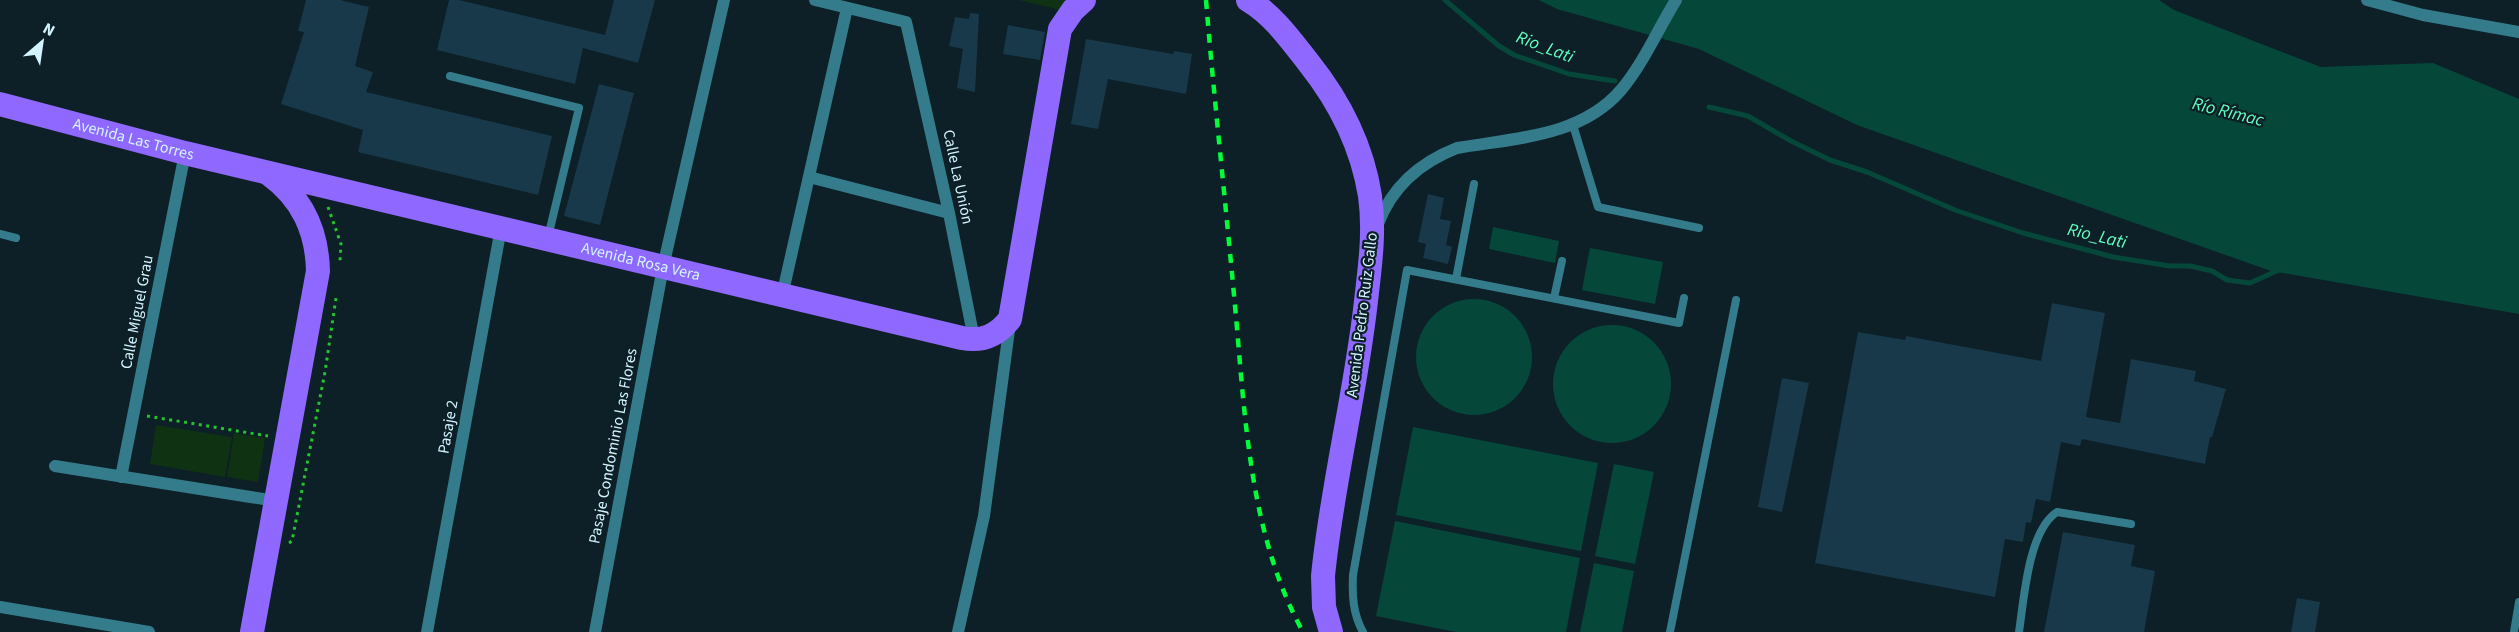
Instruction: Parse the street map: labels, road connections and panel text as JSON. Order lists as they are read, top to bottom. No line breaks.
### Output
{"streets":{"highway":["Avenida Las Torres","Avenida Rosa Vera","Avenida Pedro Ruiz Gallo"],"street":["Calle La Unión","Calle Miguel Grau","Pasaje 2","Pasaje Condominio Las Flores"]},"crossings":[["Avenida Las Torres","Avenida Rosa Vera"],["Avenida Las Torres","Calle Miguel Grau"],["Calle La Unión","Avenida Rosa Vera"],["Avenida Rosa Vera","Pasaje 2"],["Avenida Rosa Vera","Pasaje Condominio Las Flores"]],"water":["Rio_Lati","Río Rímac"],"north":"top right"}
